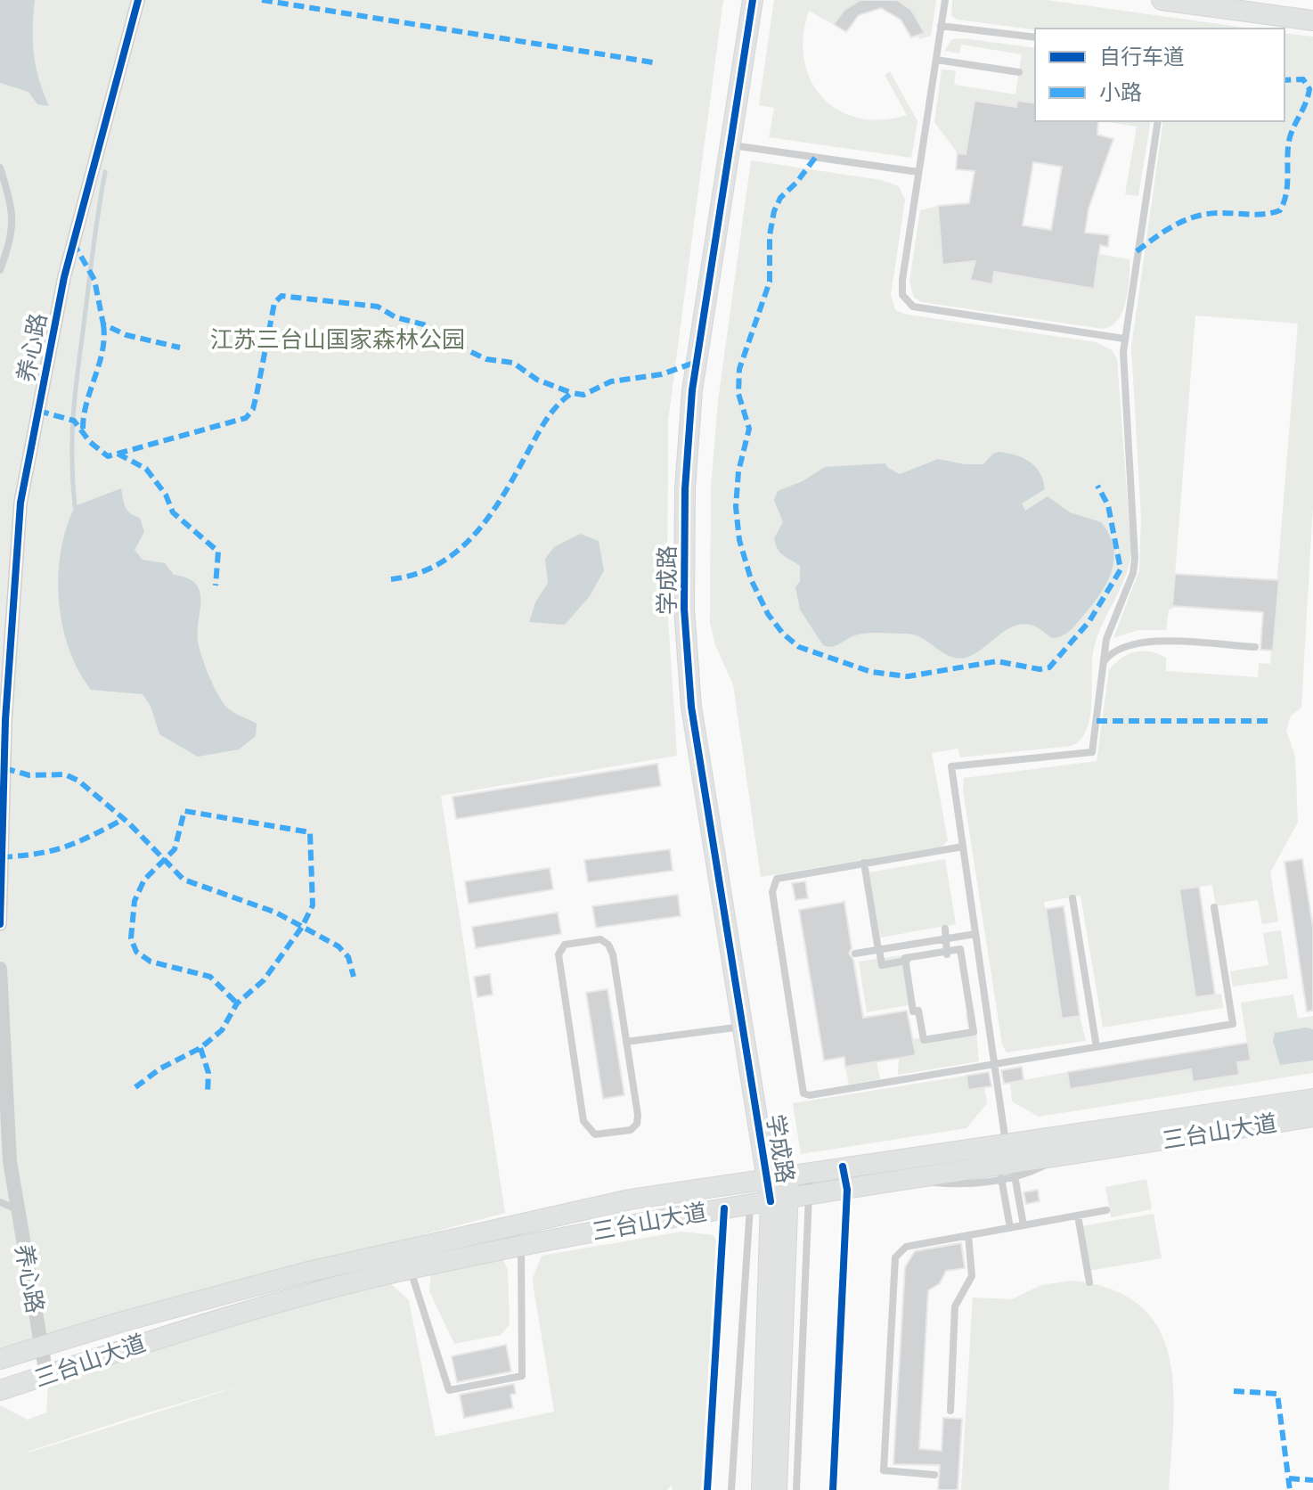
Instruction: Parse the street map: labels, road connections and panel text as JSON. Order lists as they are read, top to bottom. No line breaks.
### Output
{"streets":{"main road":["学成路","三台山大道"],"street":["养心路"]},"crossings":[["养心路","三台山大道"],["学成路","三台山大道"]],"parks":["江苏三台山国家森林公园"],"legend":["自行车道","小路"]}
